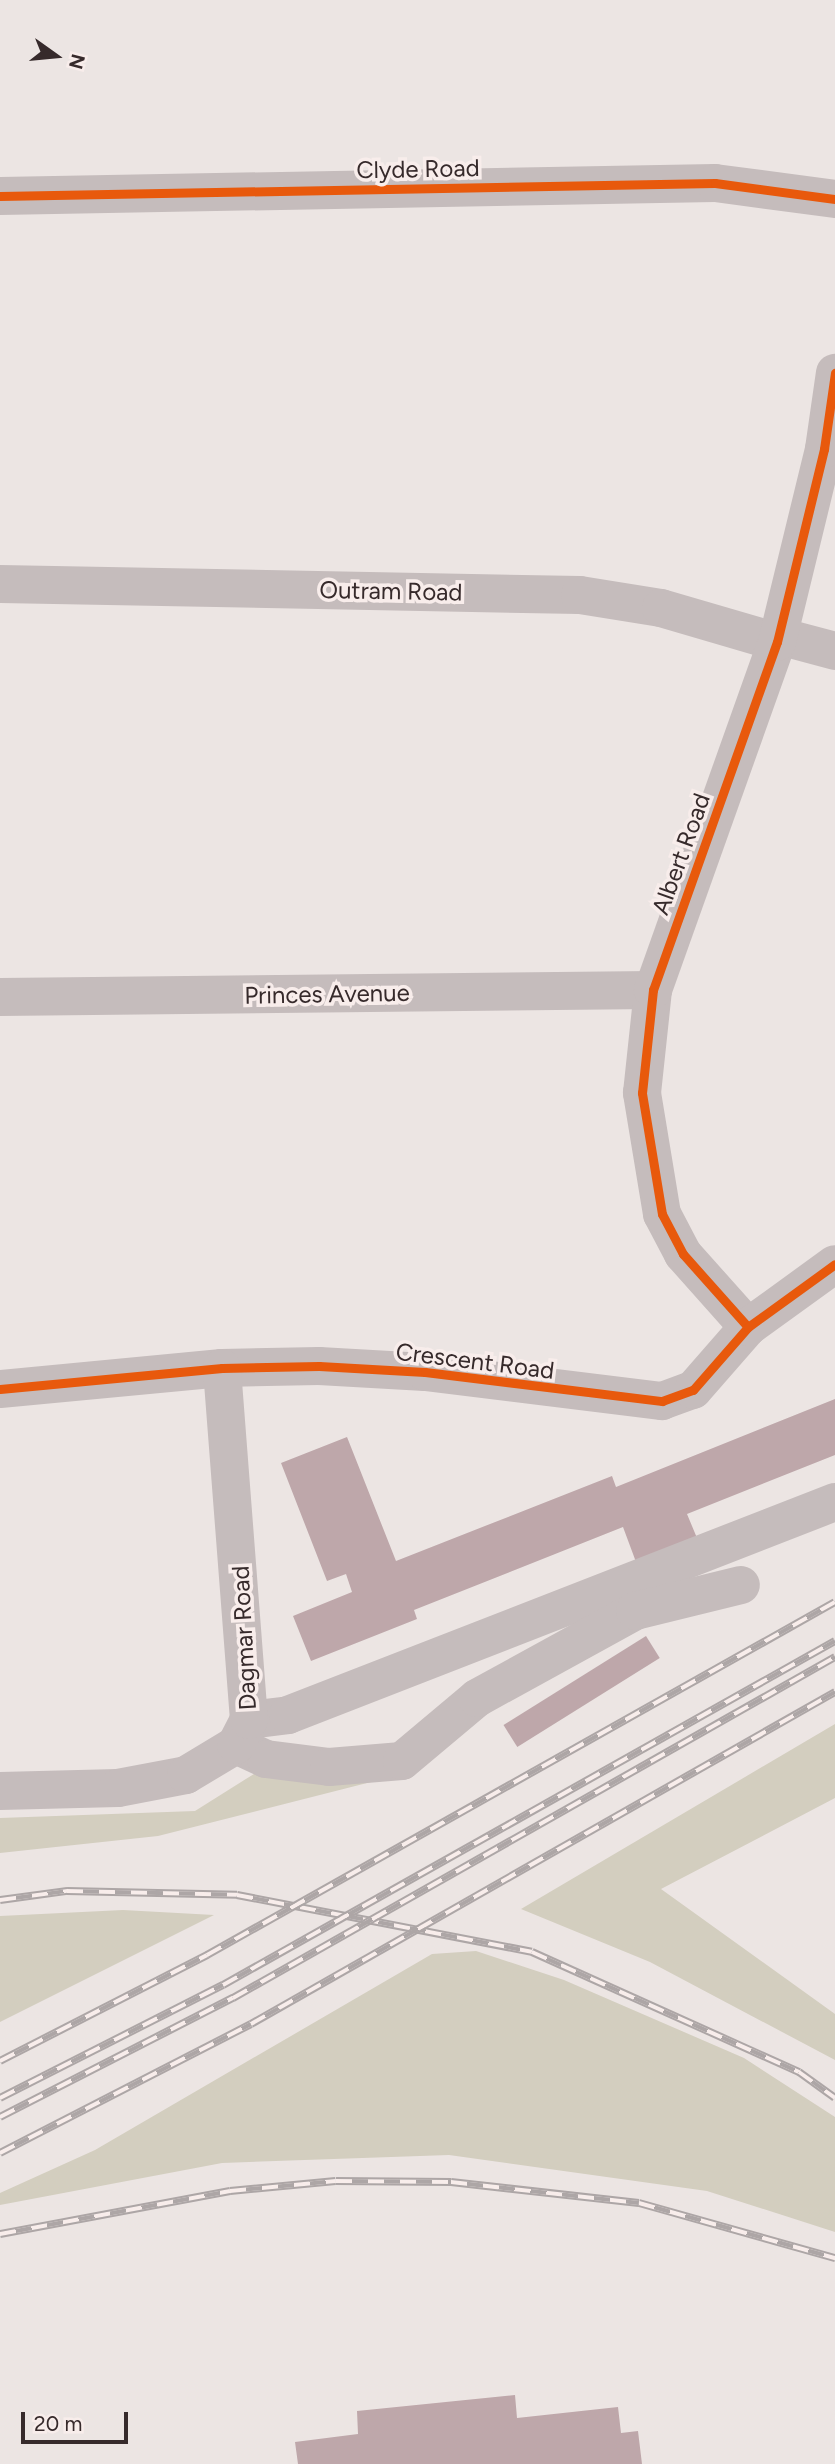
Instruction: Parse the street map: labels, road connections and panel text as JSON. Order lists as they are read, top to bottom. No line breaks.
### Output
{"streets":{"street":["Clyde Road","Outram Road","Albert Road","Princes Avenue","Crescent Road","Dagmar Road"]},"crossings":[["Outram Road","Albert Road"],["Albert Road","Princes Avenue"],["Albert Road","Crescent Road"],["Crescent Road","Dagmar Road"]],"scale_bar":"20 m","north":"right"}
